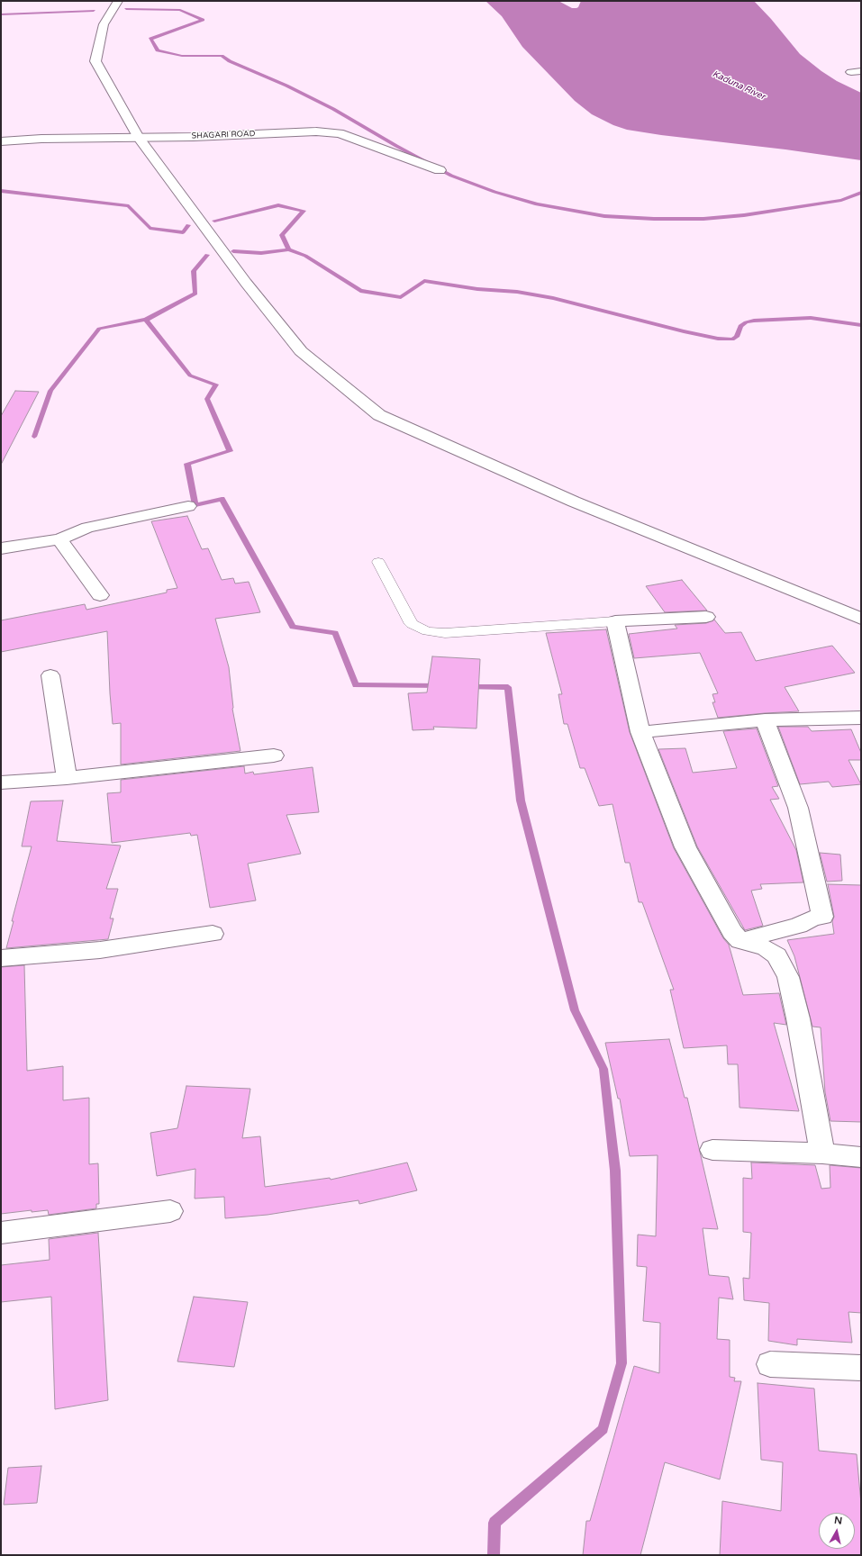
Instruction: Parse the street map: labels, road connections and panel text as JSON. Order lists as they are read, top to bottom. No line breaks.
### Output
{"streets":{"street":["SHAGARI ROAD"]},"water":["Kaduna River"],"north":"top"}
